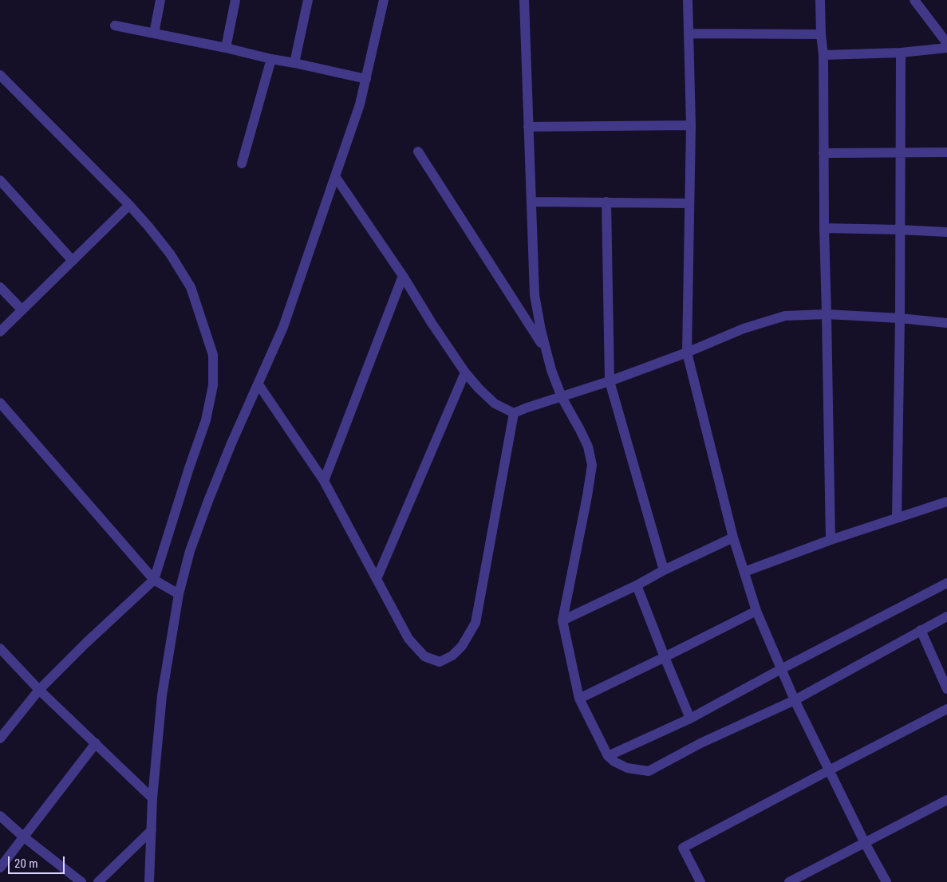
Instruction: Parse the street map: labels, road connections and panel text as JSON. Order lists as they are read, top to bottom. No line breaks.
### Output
{"scale_bar":"20 m"}
